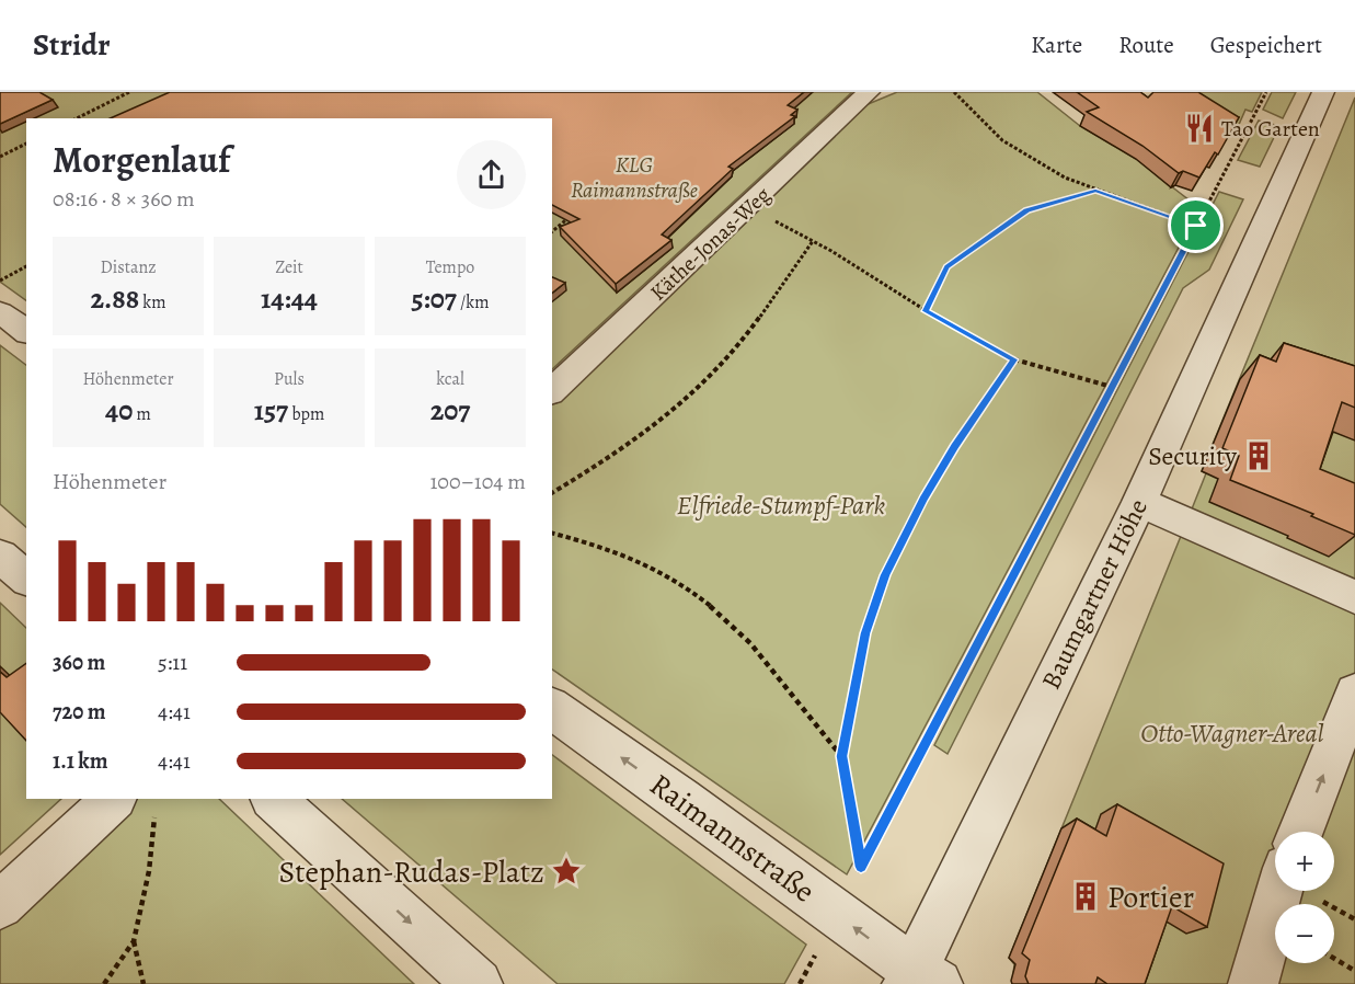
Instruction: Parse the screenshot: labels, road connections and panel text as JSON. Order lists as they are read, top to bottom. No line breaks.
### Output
{"streets":{"street":["Käthe-Jonas-Weg","Baumgartner Höhe","Raimannstraße"]},"crossings":[["Baumgartner Höhe","Raimannstraße"]],"one_way":["Raimannstraße"],"parks":["KLG Raimannstraße","Elfriede-Stumpf-Park","Otto-Wagner-Areal"],"places":{"restaurant":["Tao Garten"],"building":["Security","Portier"],"place":["Stephan-Rudas-Platz"]},"page":{"header":"Stridr","nav":["Karte","Route","Gespeichert"],"heading":["Morgenlauf","08:16 · 8 × 360 m"],"stats":[["Distanz","2.88 km"],["Zeit","14:44"],["Tempo","5:07 /km"],["Höhenmeter","40 m"],["Puls","157 bpm"],["kcal","207"]],"chart":["Höhenmeter","100–104 m"],"list":[{"name":"360 m","note":"5:11"},{"name":"720 m","note":"4:41"},{"name":"1.1 km","note":"4:41"}],"map_buttons":["+","−"]}}
